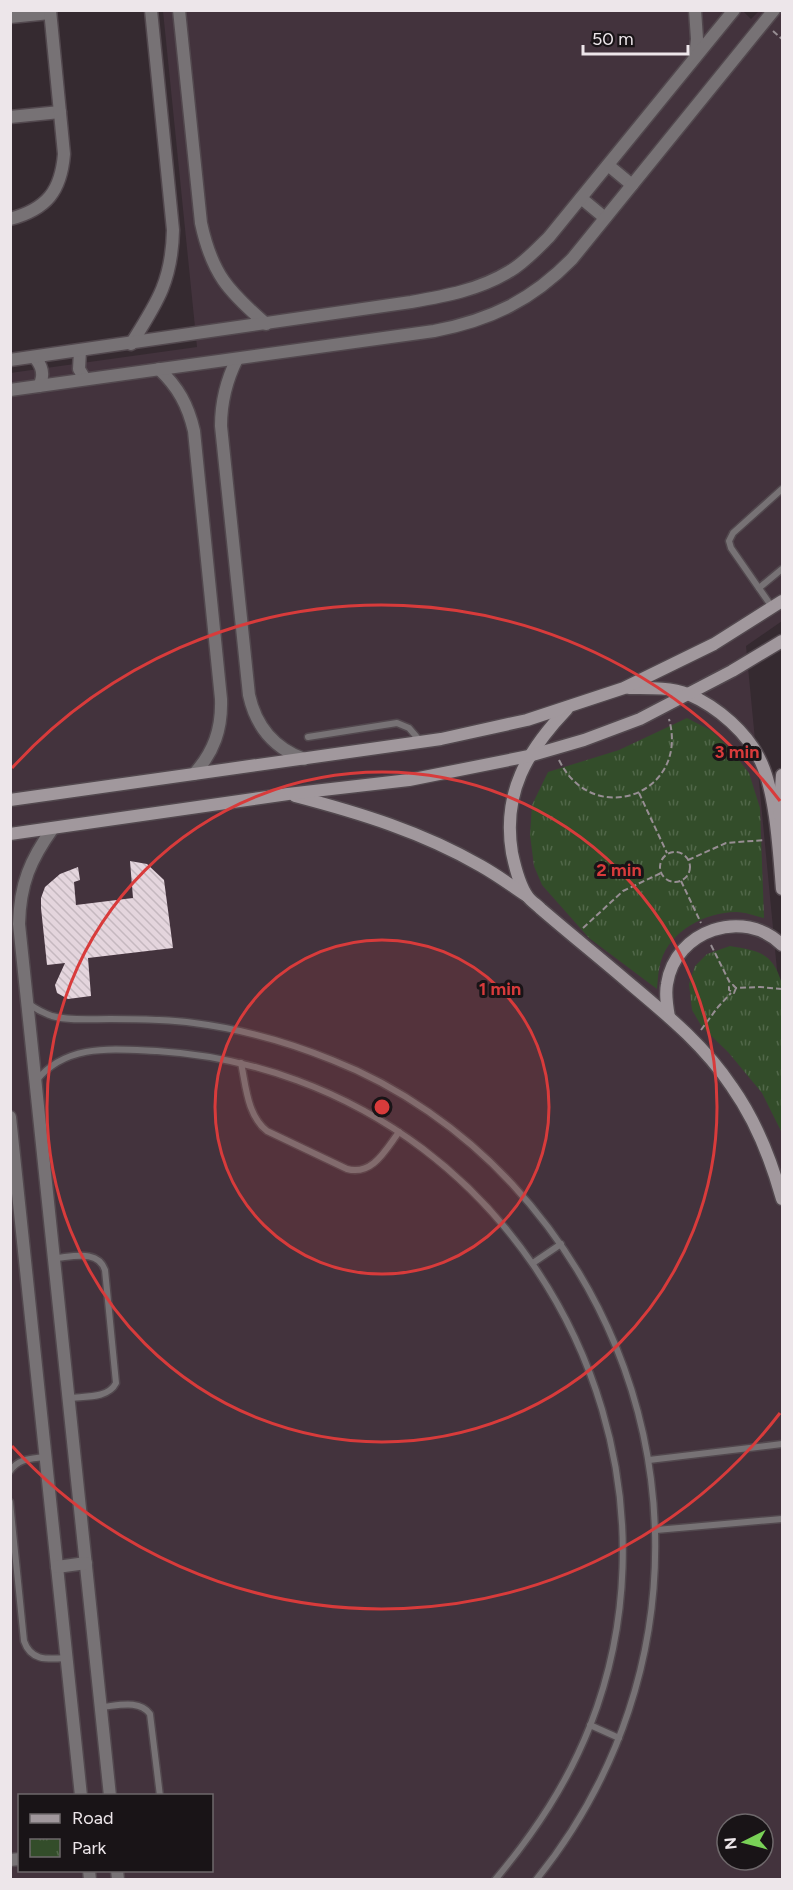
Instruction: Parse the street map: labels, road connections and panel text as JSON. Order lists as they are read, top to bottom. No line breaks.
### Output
{"legend":["Road","Park"],"scale_bar":"50 m","north":"left","rings":["3 min","2 min","1 min"]}
